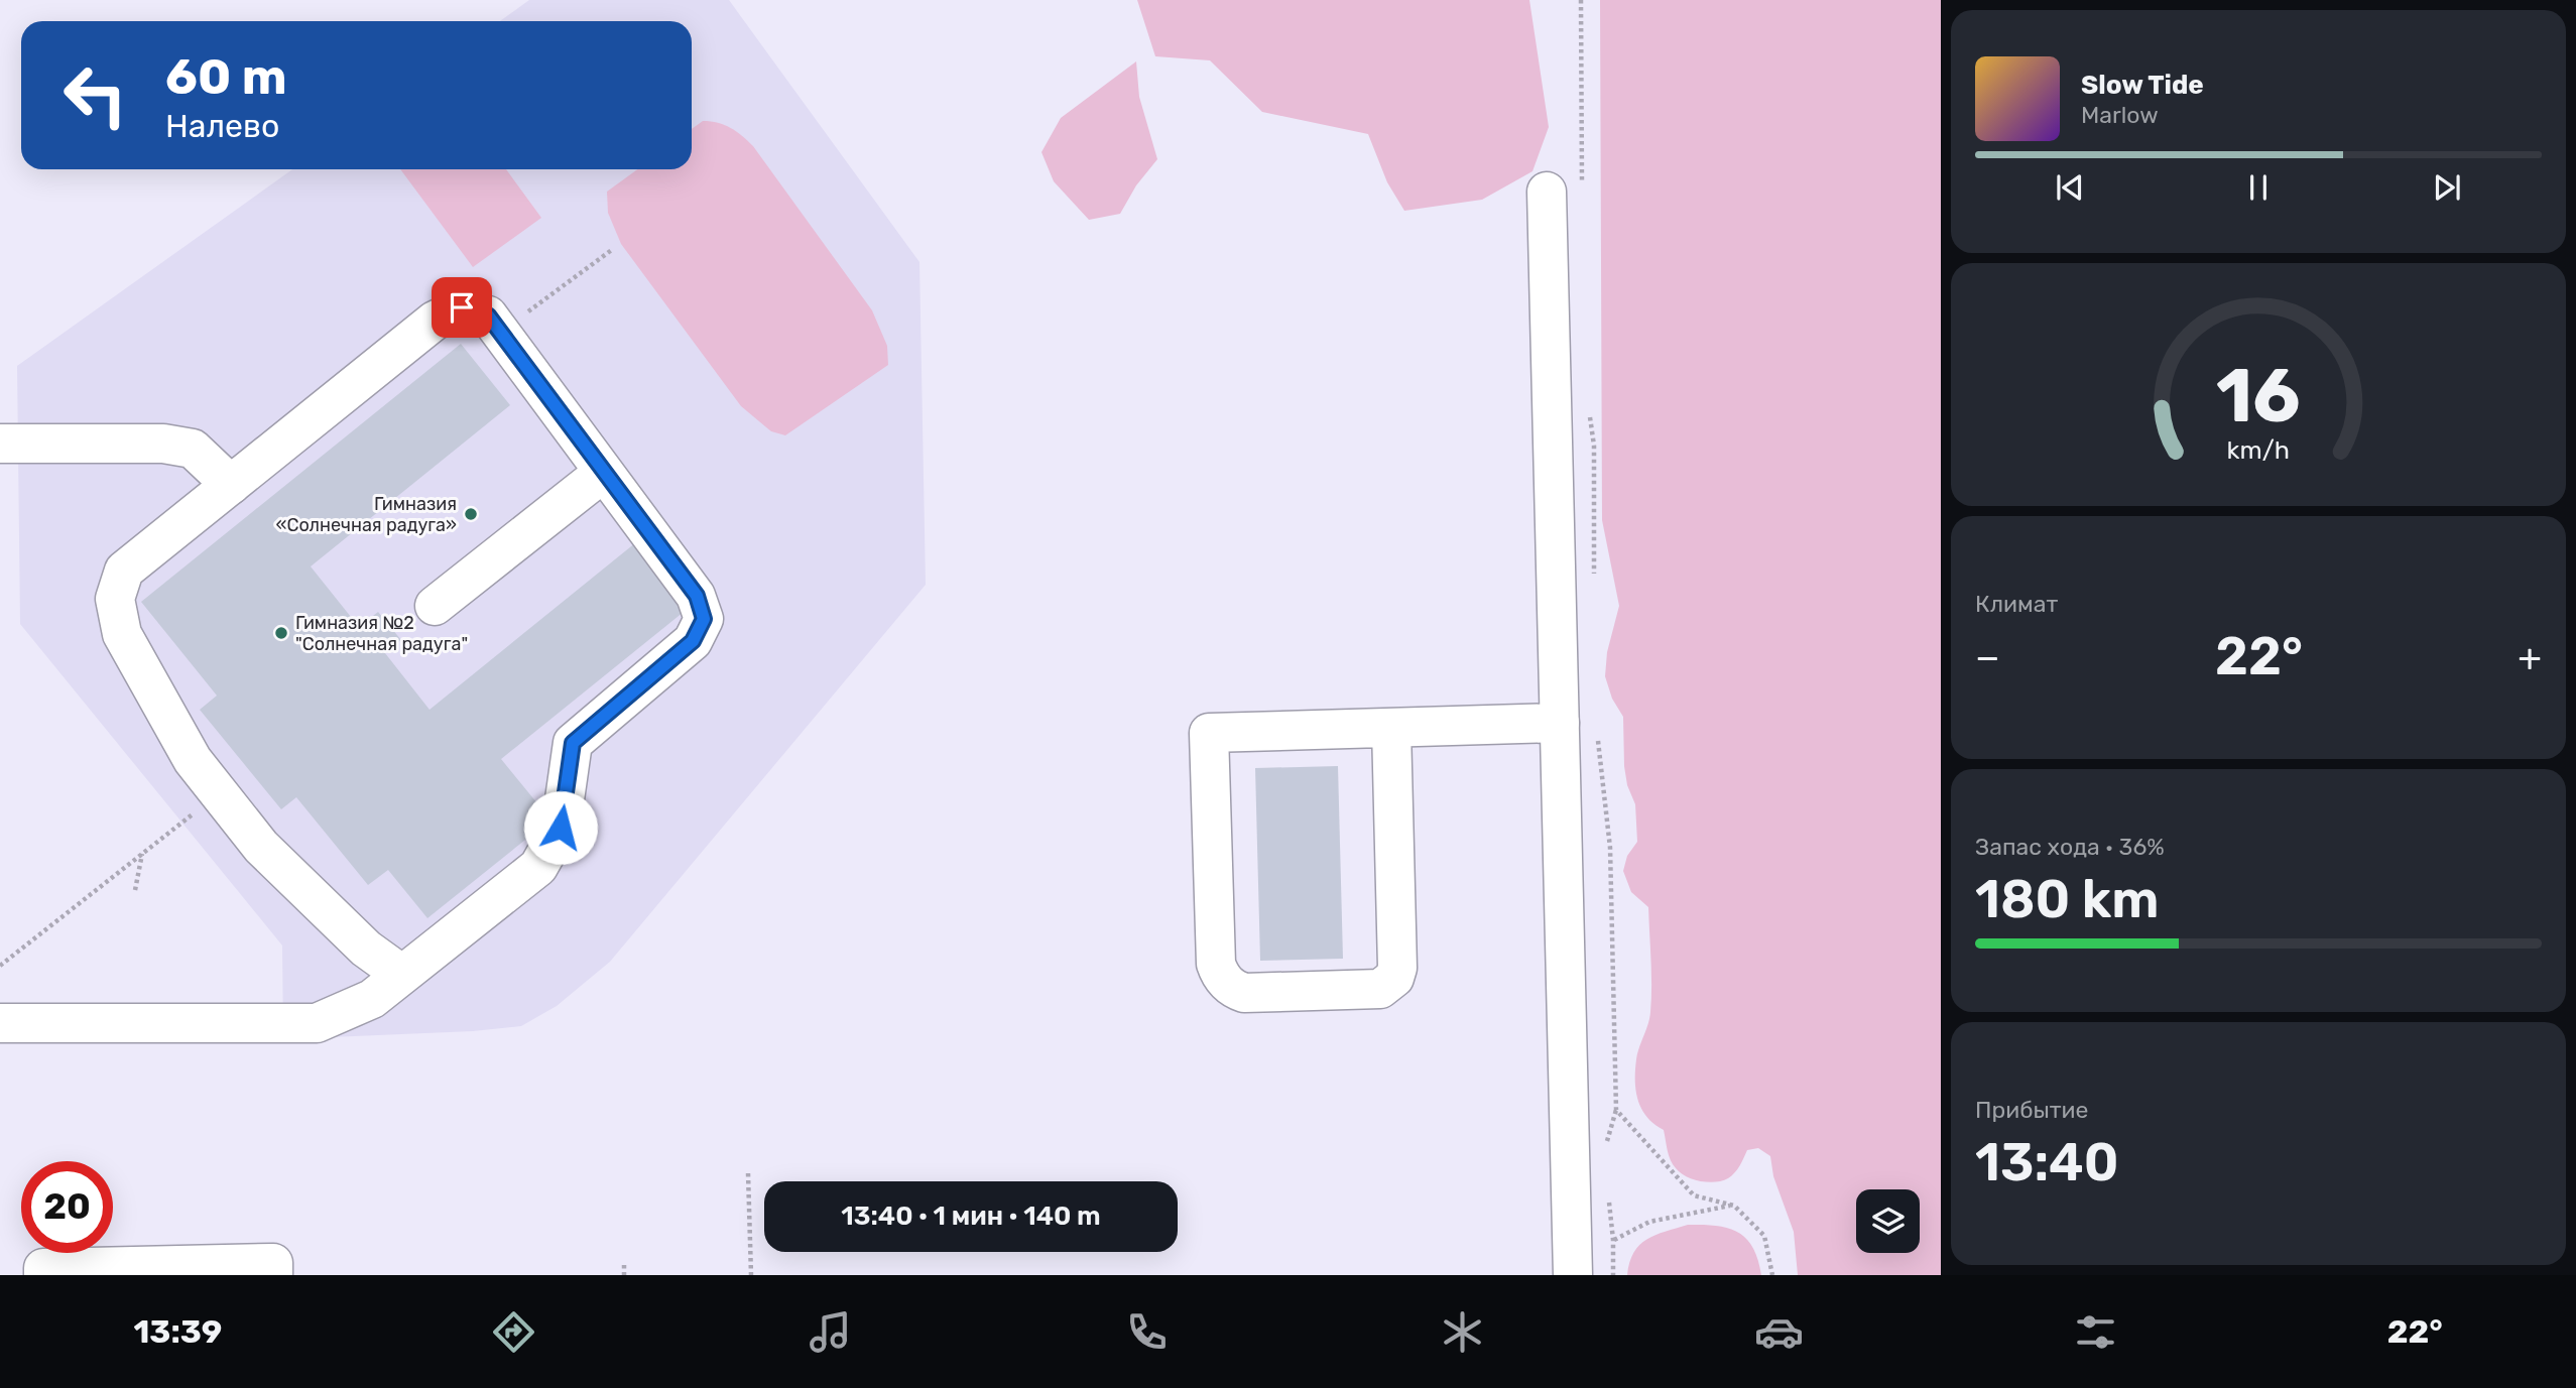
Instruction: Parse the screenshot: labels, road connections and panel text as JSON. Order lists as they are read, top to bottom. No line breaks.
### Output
{"places":["Гимназия «Солнечная радуга»","Гимназия №2 \"Солнечная радуга\""],"page":{"turn":["60 m","Налево"],"song":["Slow Tide","Marlow"],"tile":["Климат",["Запас хода · 36%","180 km"],["Прибытие","13:40"]],"heat":["−","22°","+"],"limit":"20","trip":"13:40 · 1 мин · 140 m","tabs":["13:39","22°"],"gauge":["16","km/h"]}}
